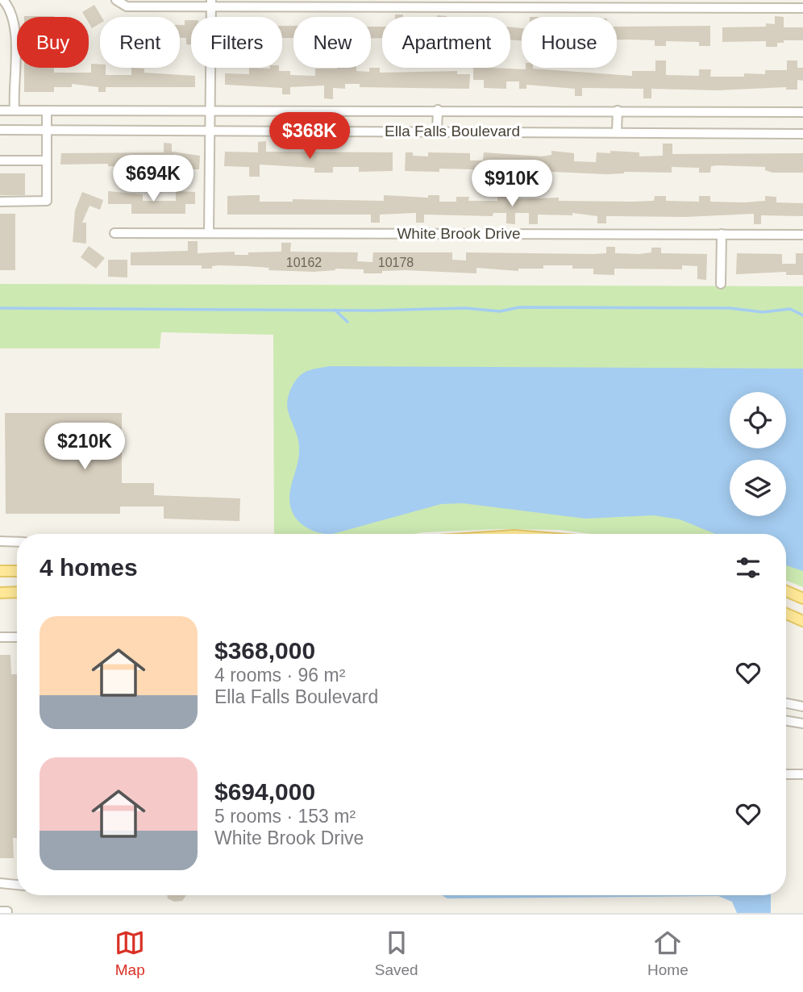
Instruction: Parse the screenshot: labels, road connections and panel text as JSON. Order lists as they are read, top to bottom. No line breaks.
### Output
{"streets":{"street":["Ella Falls Boulevard","White Brook Drive"]},"house_numbers":["10162","10178"],"page":{"chip":["Buy","Rent","Filters","New","Apartment","House"],"price":["$368K","$694K","$910K","$210K"],"heading":"4 homes","list":[{"name":"$368,000","note":"4 rooms · 96 m² · Ella Falls Boulevard"},{"name":"$694,000","note":"5 rooms · 153 m² · White Brook Drive"}],"tabs":["Map","Saved","Home"]}}
